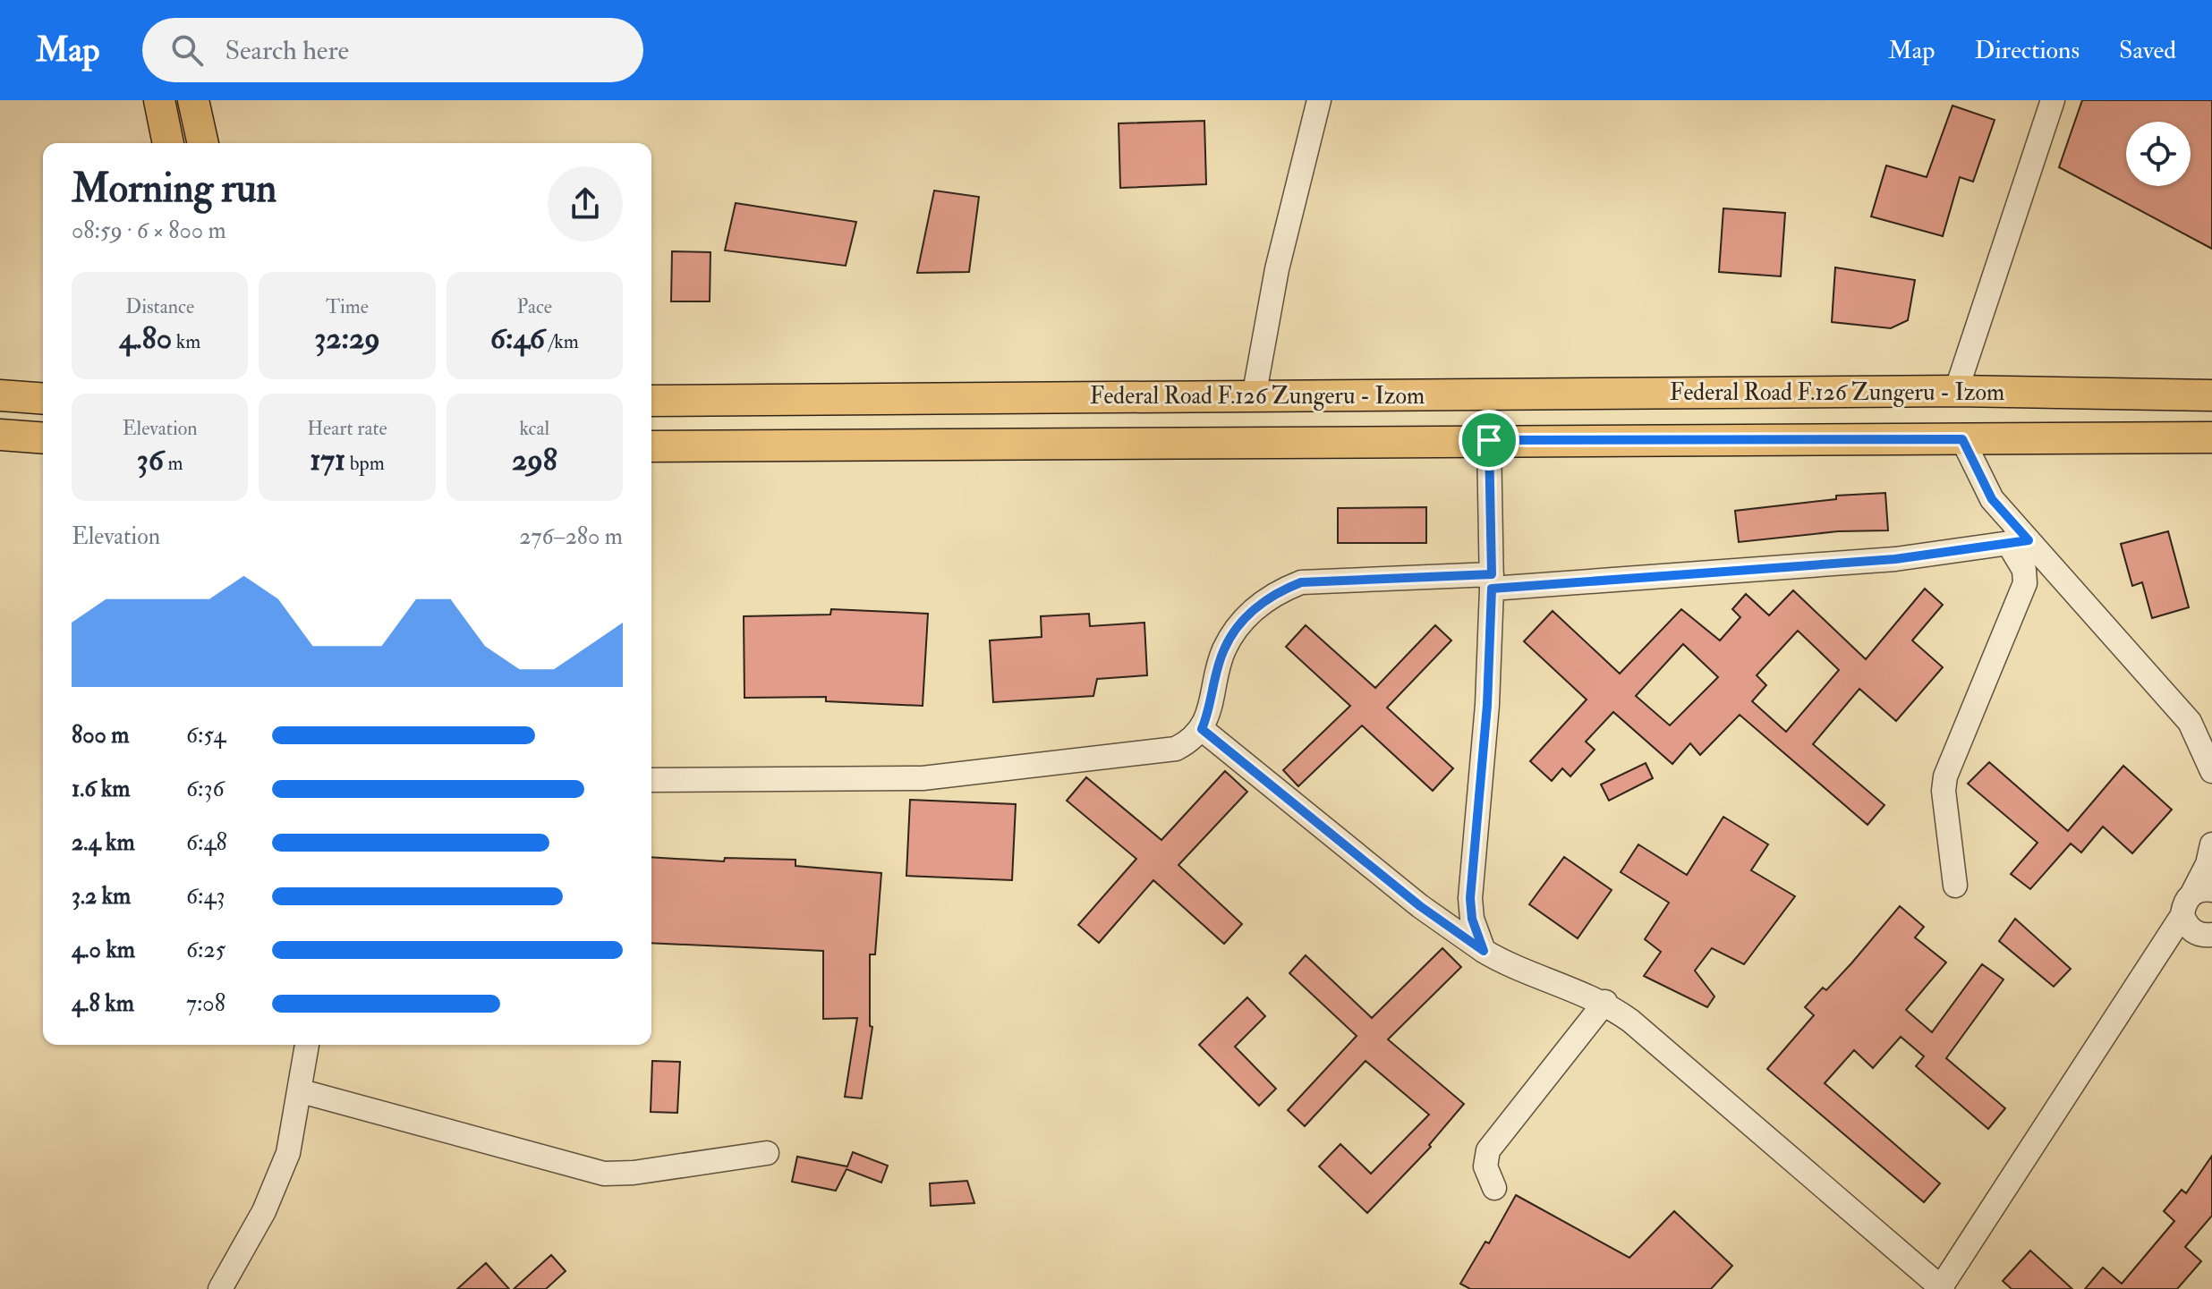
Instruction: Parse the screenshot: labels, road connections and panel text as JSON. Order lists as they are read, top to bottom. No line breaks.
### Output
{"streets":{"main road":["Federal Road F.126 Zungeru - Izom"]},"page":{"header":"Map","search":"Search here","nav":["Map","Directions","Saved"],"heading":["Morning run","08:59 · 6 × 800 m"],"stats":[["Distance","4.80 km"],["Time","32:29"],["Pace","6:46 /km"],["Elevation","36 m"],["Heart rate","171 bpm"],["kcal","298"]],"chart":["Elevation","276–280 m"],"list":[{"name":"800 m","note":"6:54"},{"name":"1.6 km","note":"6:36"},{"name":"2.4 km","note":"6:48"},{"name":"3.2 km","note":"6:43"},{"name":"4.0 km","note":"6:25"},{"name":"4.8 km","note":"7:08"}]}}
